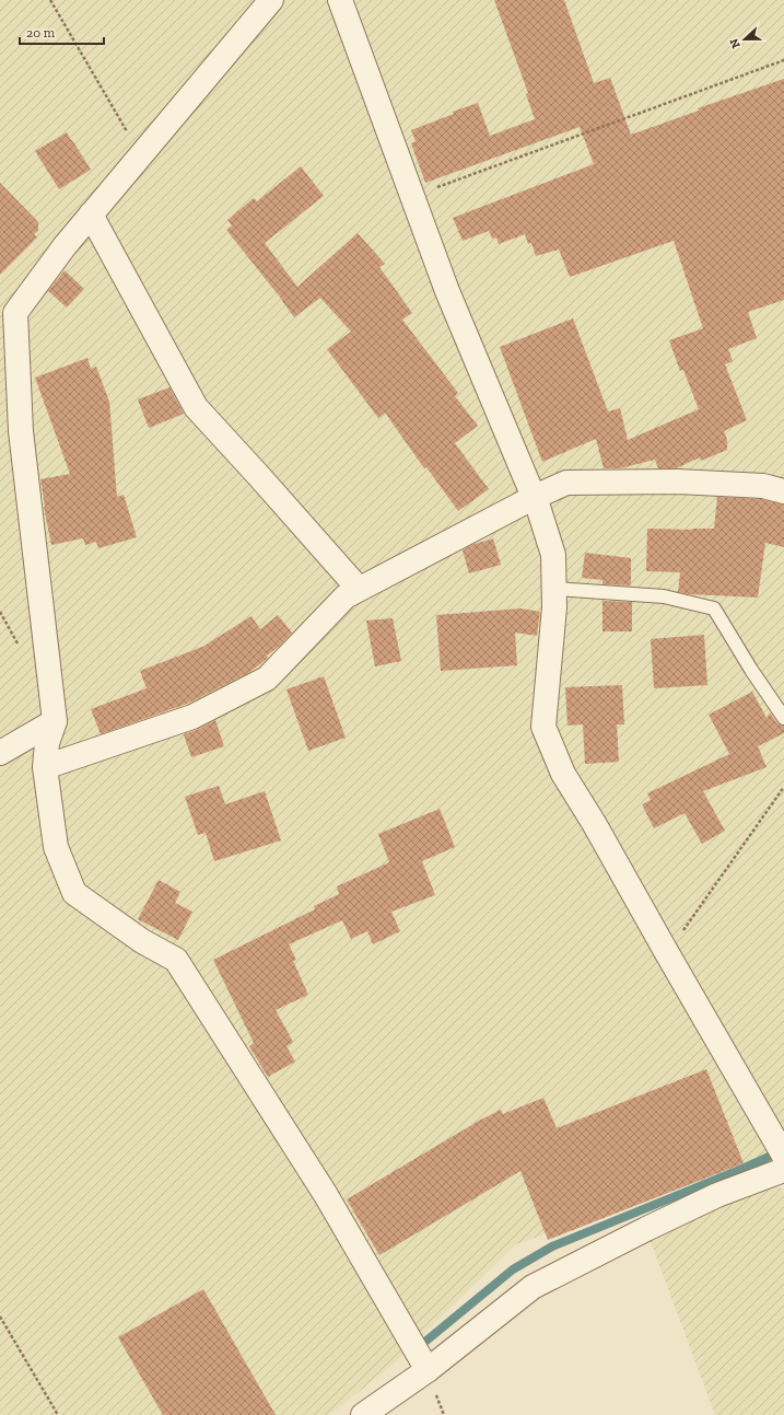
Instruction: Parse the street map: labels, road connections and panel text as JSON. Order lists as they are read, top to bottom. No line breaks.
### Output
{"scale_bar":"20 m","north":"left"}
